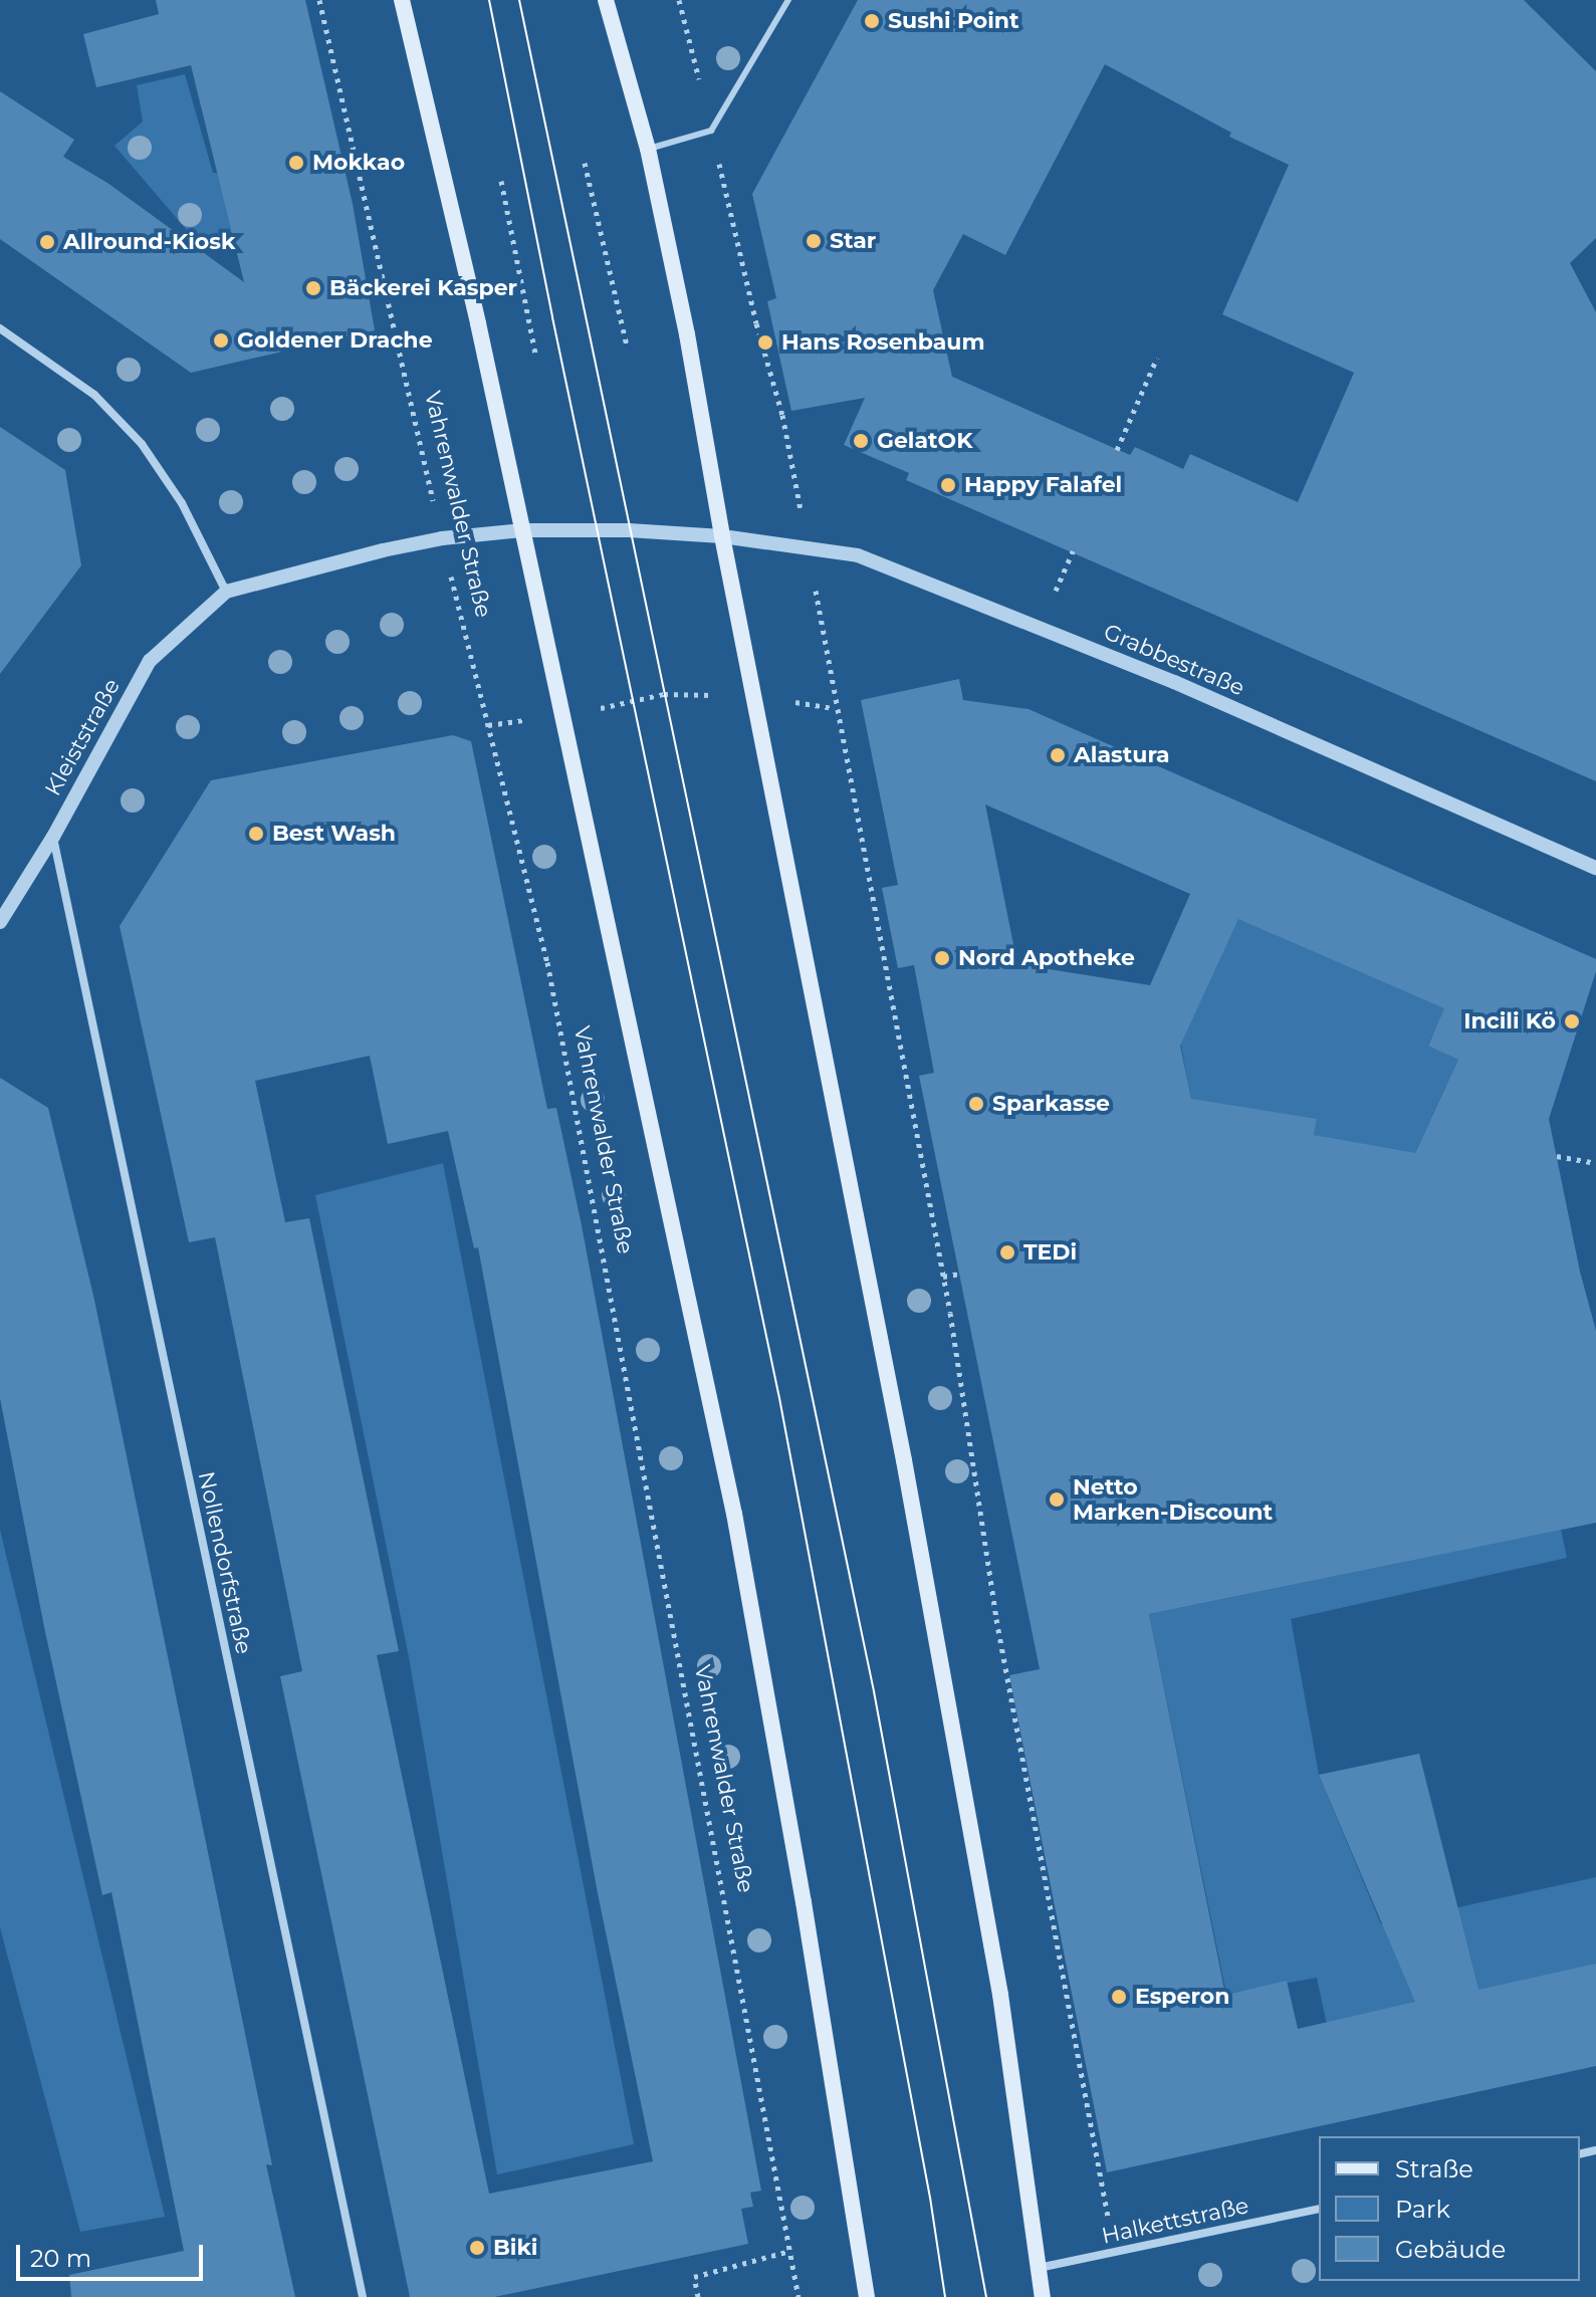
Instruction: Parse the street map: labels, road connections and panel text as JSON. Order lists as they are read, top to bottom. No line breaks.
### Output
{"streets":{"main road":["Vahrenwalder Straße"],"street":["Grabbestraße","Kleiststraße","Nollendorfstraße","Halkettstraße"]},"crossings":[["Vahrenwalder Straße","Grabbestraße"],["Grabbestraße","Kleiststraße"],["Kleiststraße","Nollendorfstraße"]],"places":["Sushi Point","Mokkao","Star","Allround-Kiosk","Bäckerei Kasper","Goldener Drache","Hans Rosenbaum","GelatOK","Happy Falafel","Alastura","Best Wash","Nord Apotheke","Incili Kö","Sparkasse","TEDi","Netto Marken-Discount","Esperon","Biki"],"legend":["Straße","Park","Gebäude"],"scale_bar":"20 m"}
